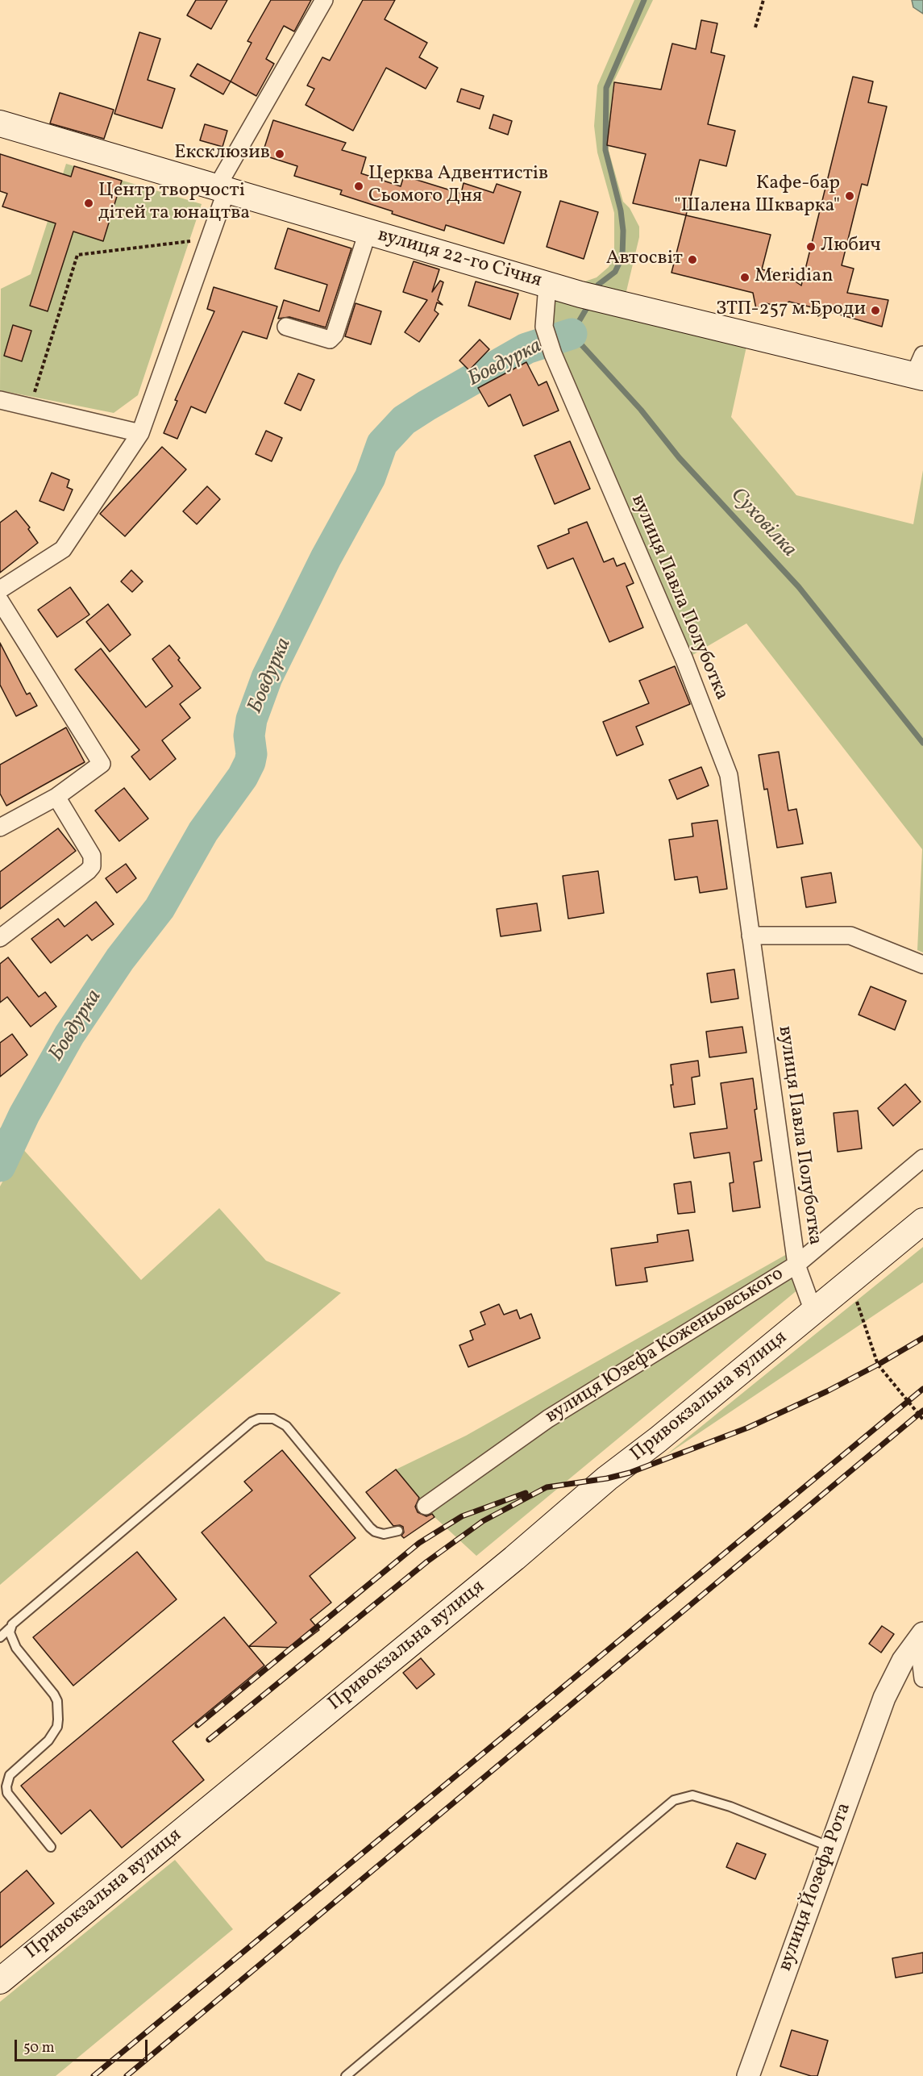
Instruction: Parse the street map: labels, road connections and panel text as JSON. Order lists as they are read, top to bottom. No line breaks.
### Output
{"streets":{"main road":["вулиця 22-го Січня","Привокзальна вулиця"],"street":["вулиця Павла Полуботка","вулиця Юзефа Коженьовського","вулиця Йозефа Рота"]},"crossings":[["вулиця 22-го Січня","вулиця Павла Полуботка"],["вулиця Павла Полуботка","вулиця Юзефа Коженьовського"],["вулиця Юзефа Коженьовського","Привокзальна вулиця"]],"water":["Бовдурка","Суховілка"],"places":["Ексклюзив","Церква Адвентистів Сьомого Дня","Кафе-бар \"Шалена Шкварка\"","Центр творчості дітей та юнацтва","Любич","Автосвіт","Meridian","ЗТП-257 м.Броди"],"scale_bar":"50 m"}
